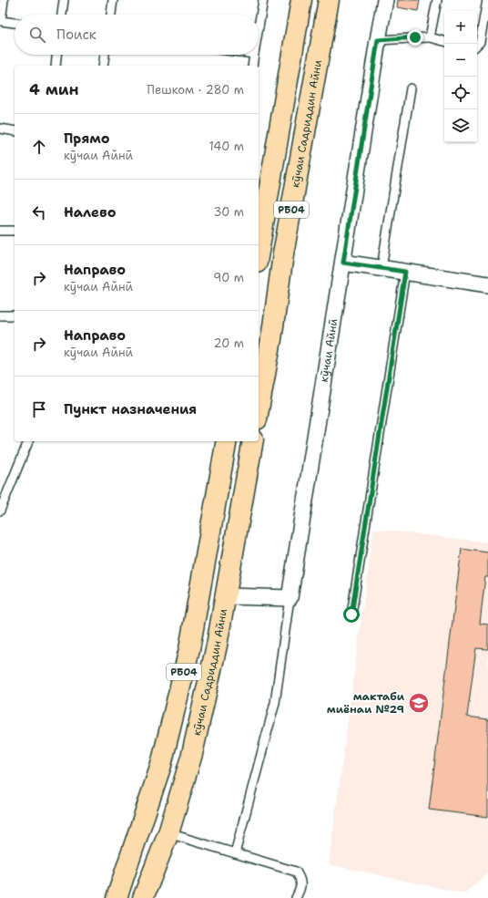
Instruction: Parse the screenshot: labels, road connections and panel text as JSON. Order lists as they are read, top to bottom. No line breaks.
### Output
{"streets":{"highway":["кӯчаи Садриддин Айни","РБ04"],"street":["кӯчаи Айнӣ"]},"places":{"school or university":["мактаби миёнаи №29"]},"page":{"map_buttons":["+","−"],"search":"Поиск","heading":["4 мин","Пешком · 280 m"],"list":[["Прямо","кӯчаи Айнӣ","140 m"],["Налево","30 m"],["Направо","кӯчаи Айнӣ","90 m"],["Направо","кӯчаи Айнӣ","20 m"],"Пункт назначения"]}}
